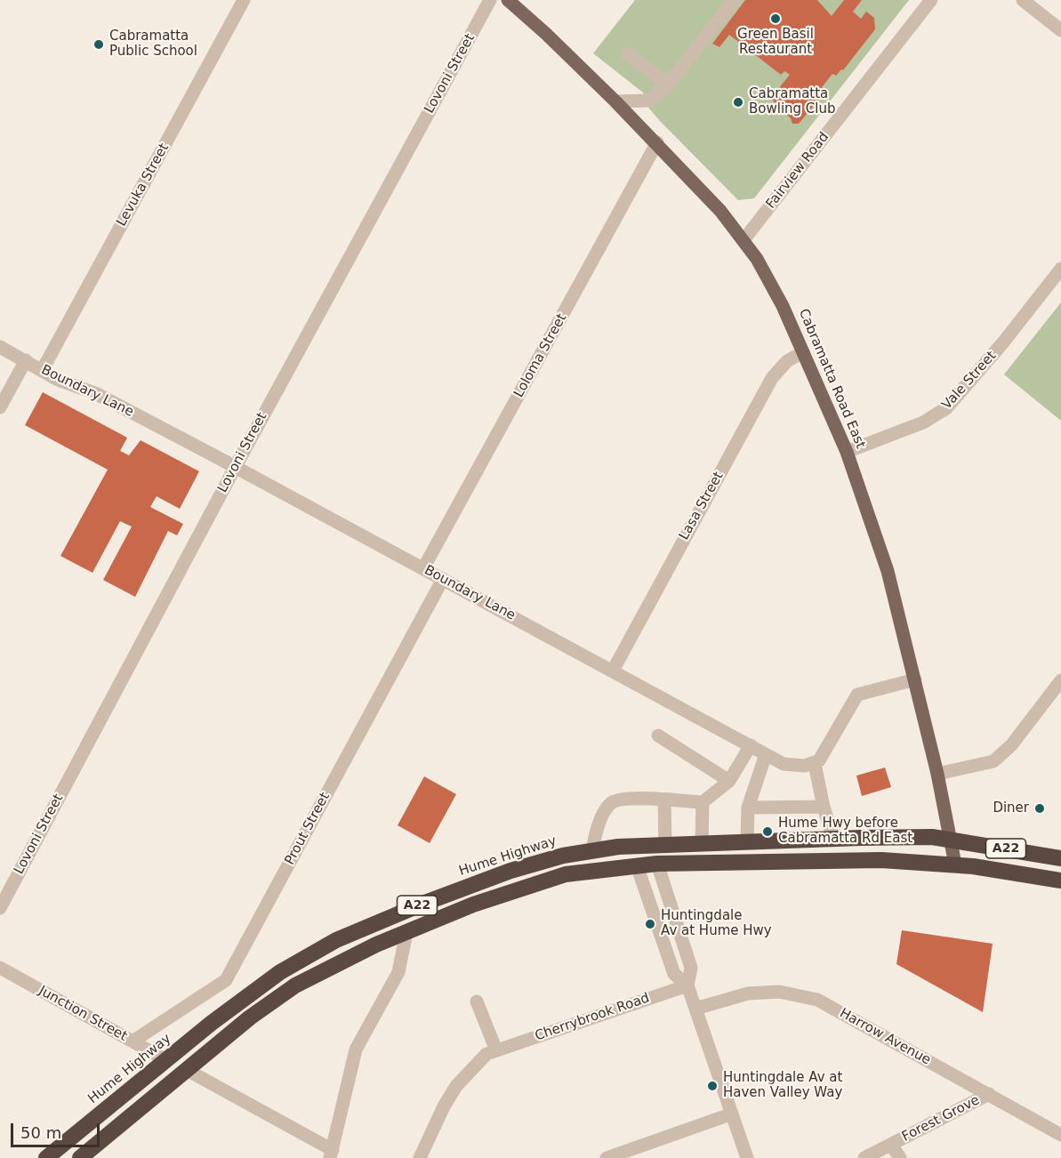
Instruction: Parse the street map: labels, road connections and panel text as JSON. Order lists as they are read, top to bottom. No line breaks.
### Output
{"streets":{"highway":["A22","Hume Highway"],"main road":["Cabramatta Road East"],"street":["Lovoni Street","Fairview Road","Levuka Street","Loloma Street","Vale Street","Boundary Lane","Lasa Street","Prout Street","Junction Street","Cherrybrook Road","Harrow Avenue","Forest Grove"]},"crossings":[["Lovoni Street","Boundary Lane"],["Fairview Road","Cabramatta Road East"],["Levuka Street","Boundary Lane"],["Loloma Street","Cabramatta Road East"],["Loloma Street","Boundary Lane"],["Cabramatta Road East","Vale Street"],["Cabramatta Road East","Lasa Street"],["Cabramatta Road East","A22"],["Cabramatta Road East","Hume Highway"],["Boundary Lane","Lasa Street"],["Boundary Lane","Prout Street"],["Prout Street","Junction Street"],["Hume Highway","Junction Street"],["Harrow Avenue","Forest Grove"]],"places":["Green Basil Restaurant","Cabramatta Public School","Cabramatta Bowling Club","Diner","Hume Hwy before Cabramatta Rd East","Huntingdale Av at Hume Hwy","Huntingdale Av at Haven Valley Way"],"scale_bar":"50 m"}
